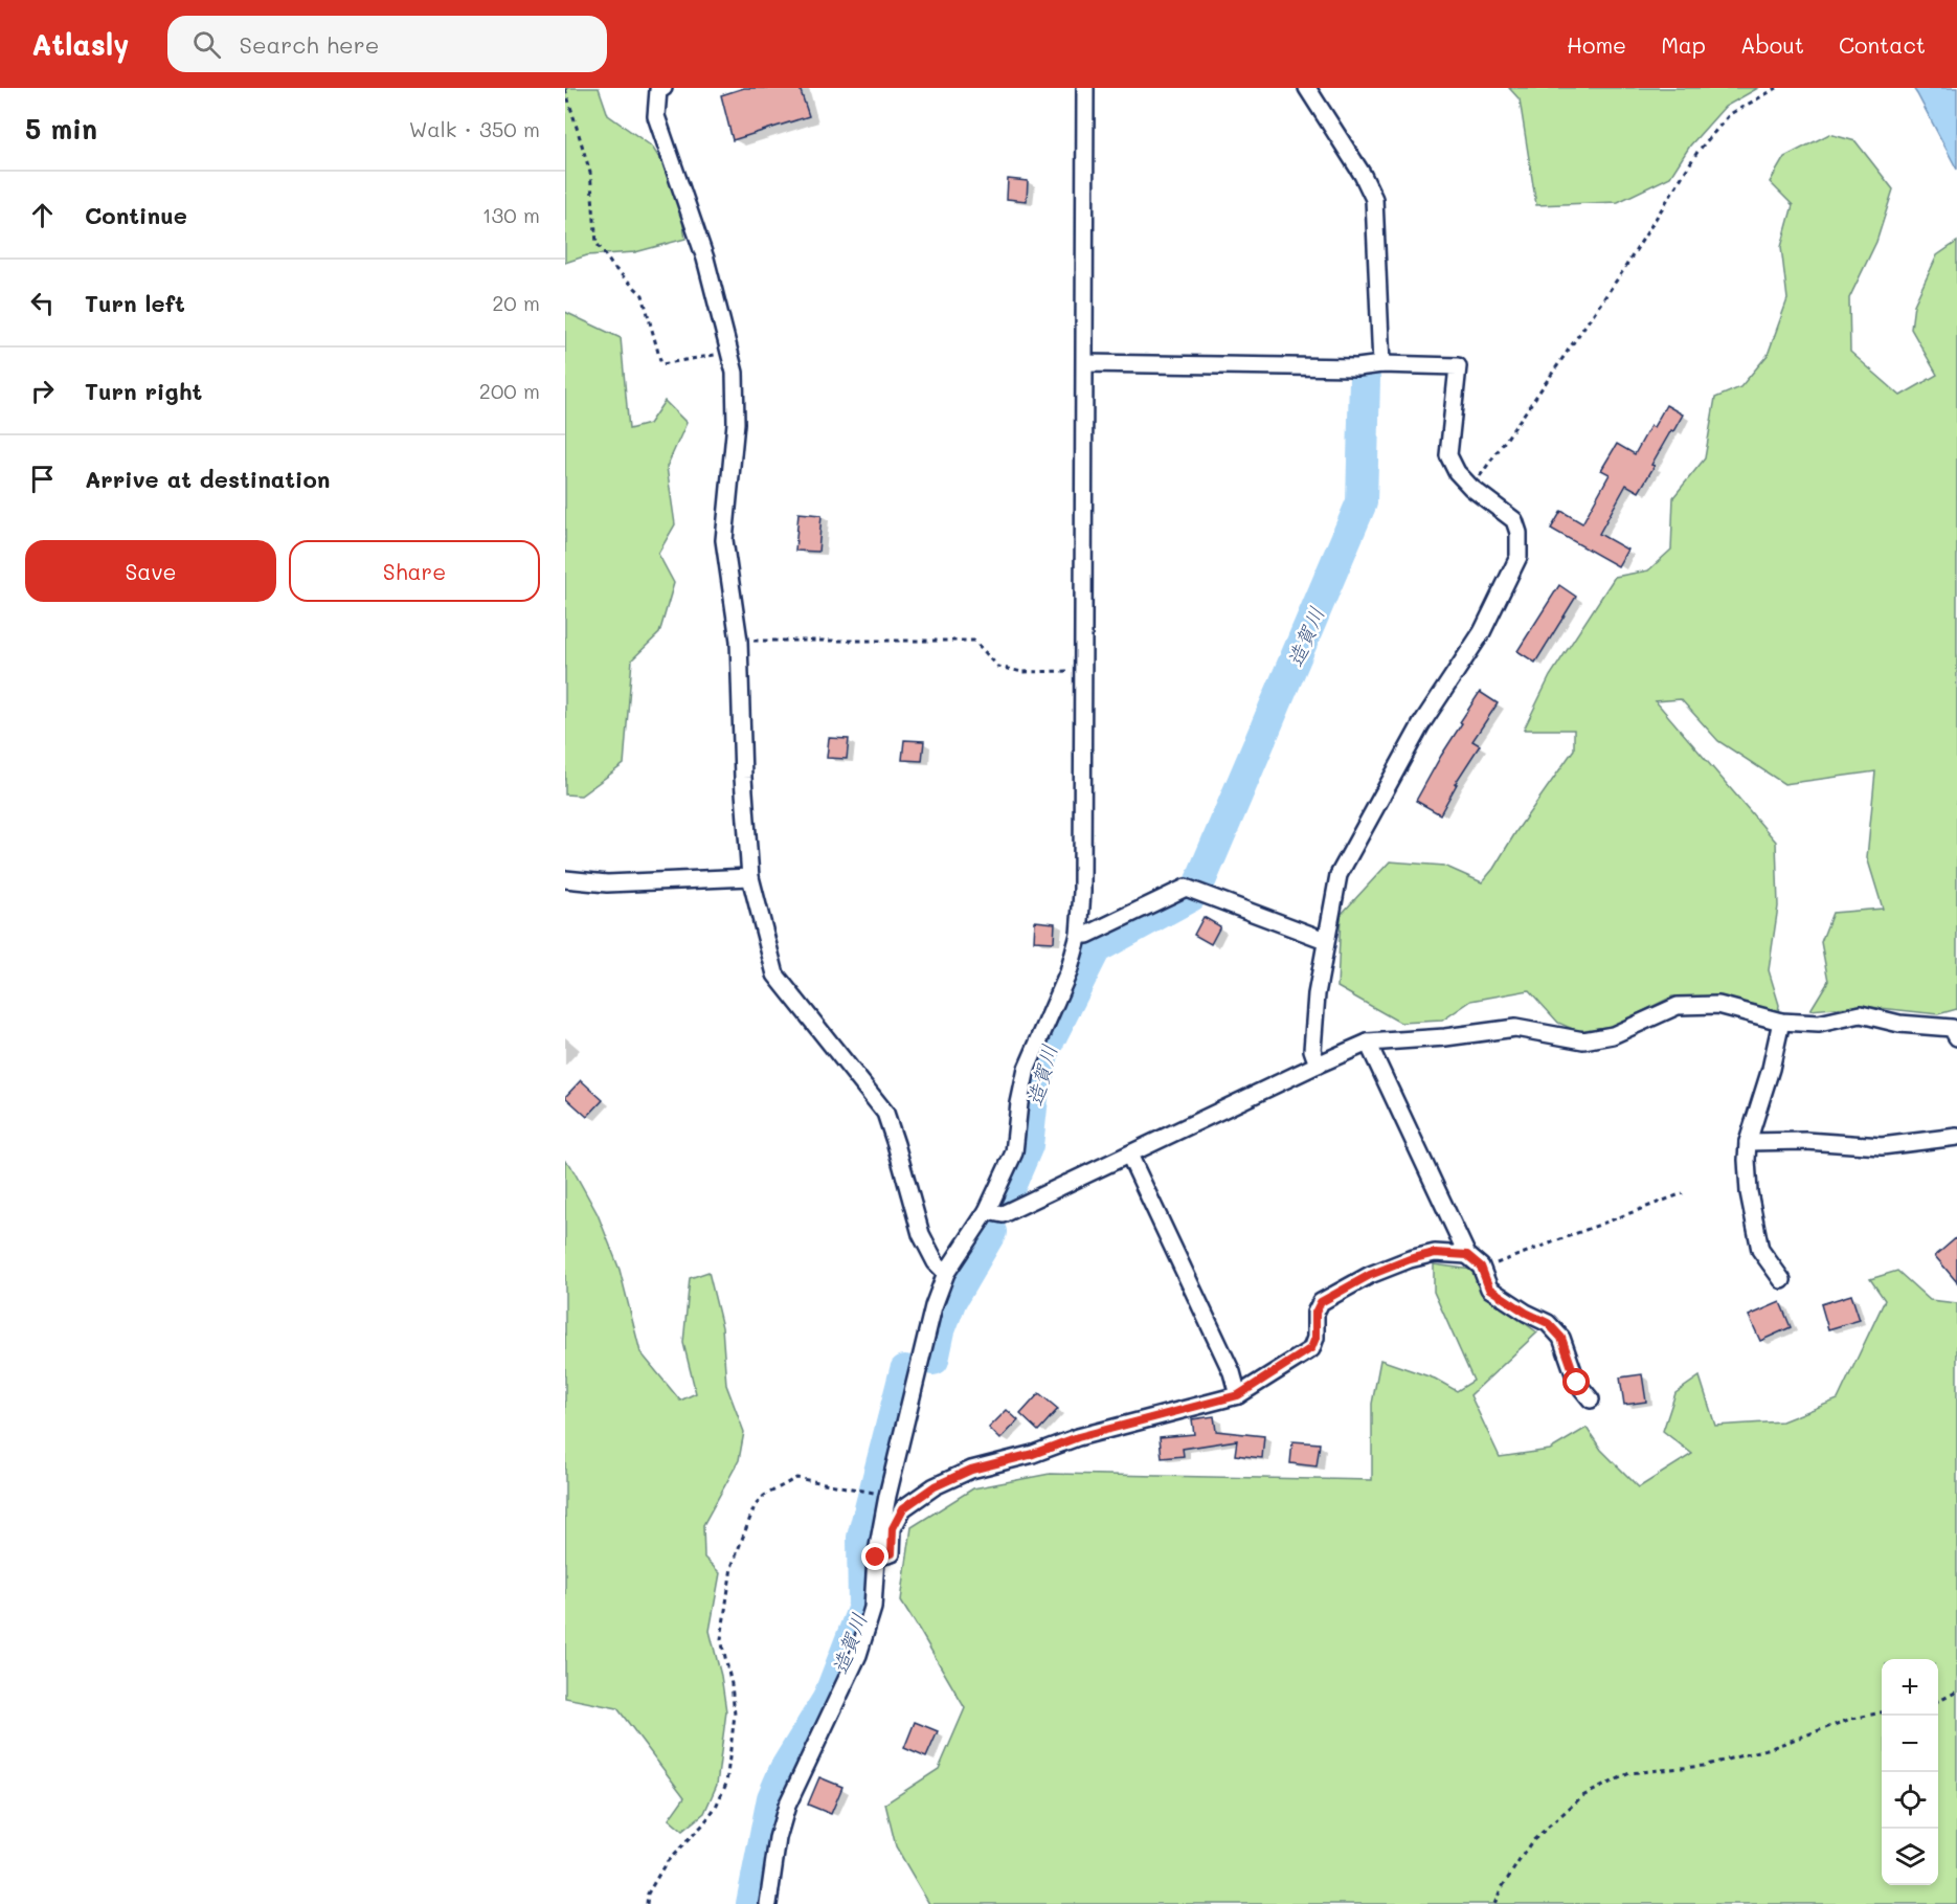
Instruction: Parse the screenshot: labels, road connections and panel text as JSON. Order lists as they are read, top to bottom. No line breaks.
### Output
{"water":["造賀川"],"page":{"header":"Atlasly","search":"Search here","nav":["Home","Map","About","Contact"],"heading":["5 min","Walk · 350 m"],"list":[["Continue","130 m"],["Turn left","20 m"],["Turn right","200 m"],"Arrive at destination"],"buttons":["Save","Share"],"map_buttons":["+","−"]}}
